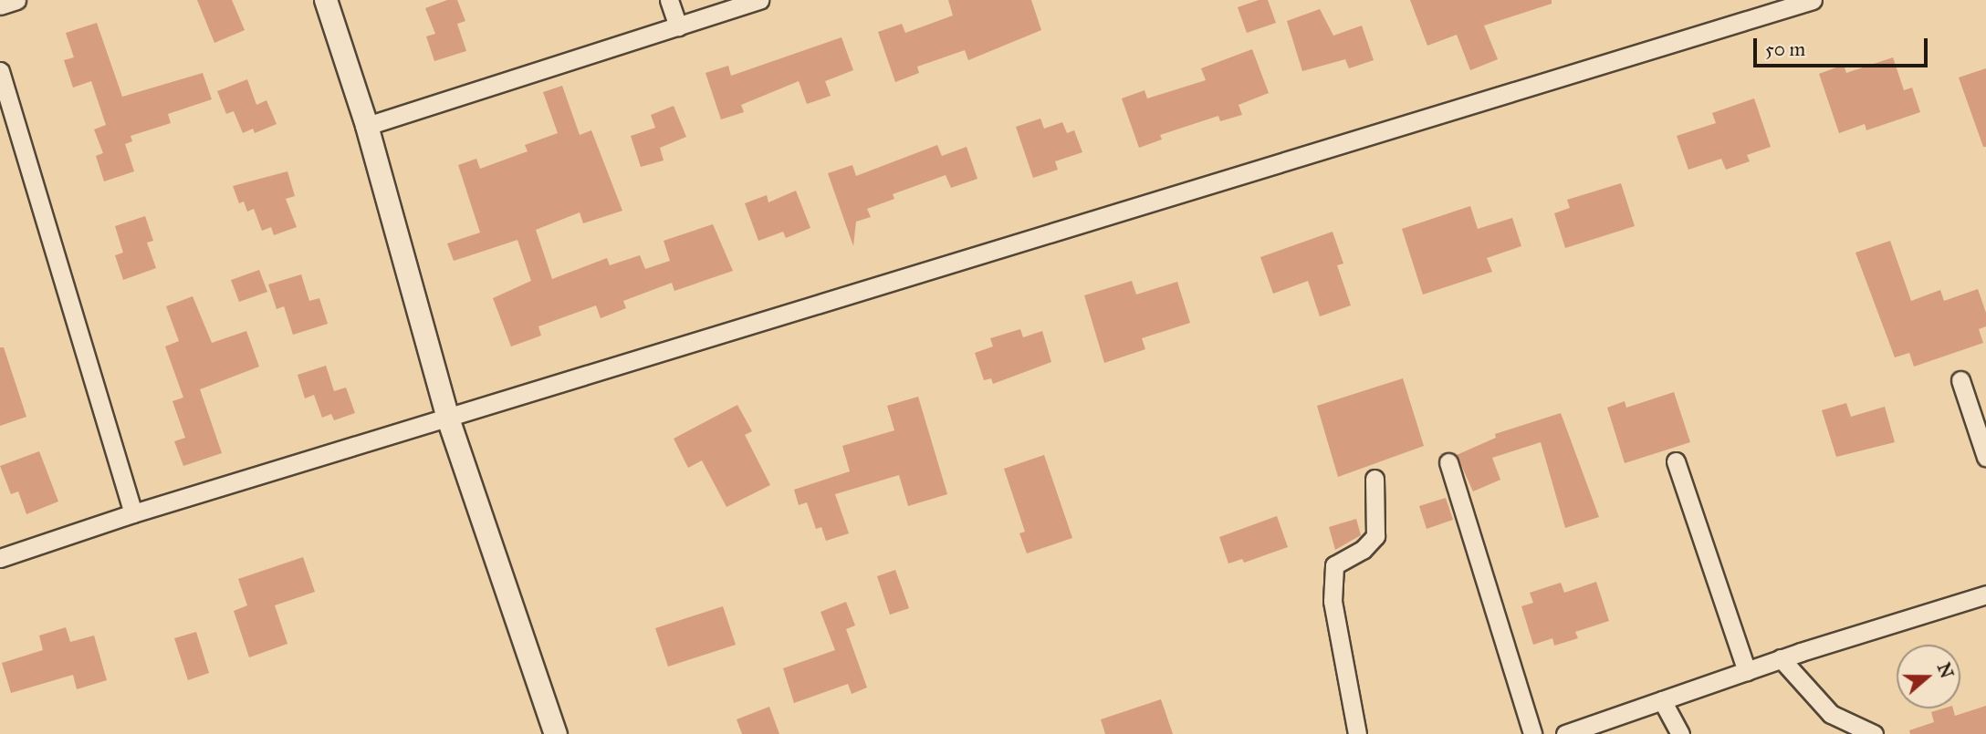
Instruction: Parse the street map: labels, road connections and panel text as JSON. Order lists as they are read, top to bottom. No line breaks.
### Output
{"scale_bar":"50 m","north":"right"}
